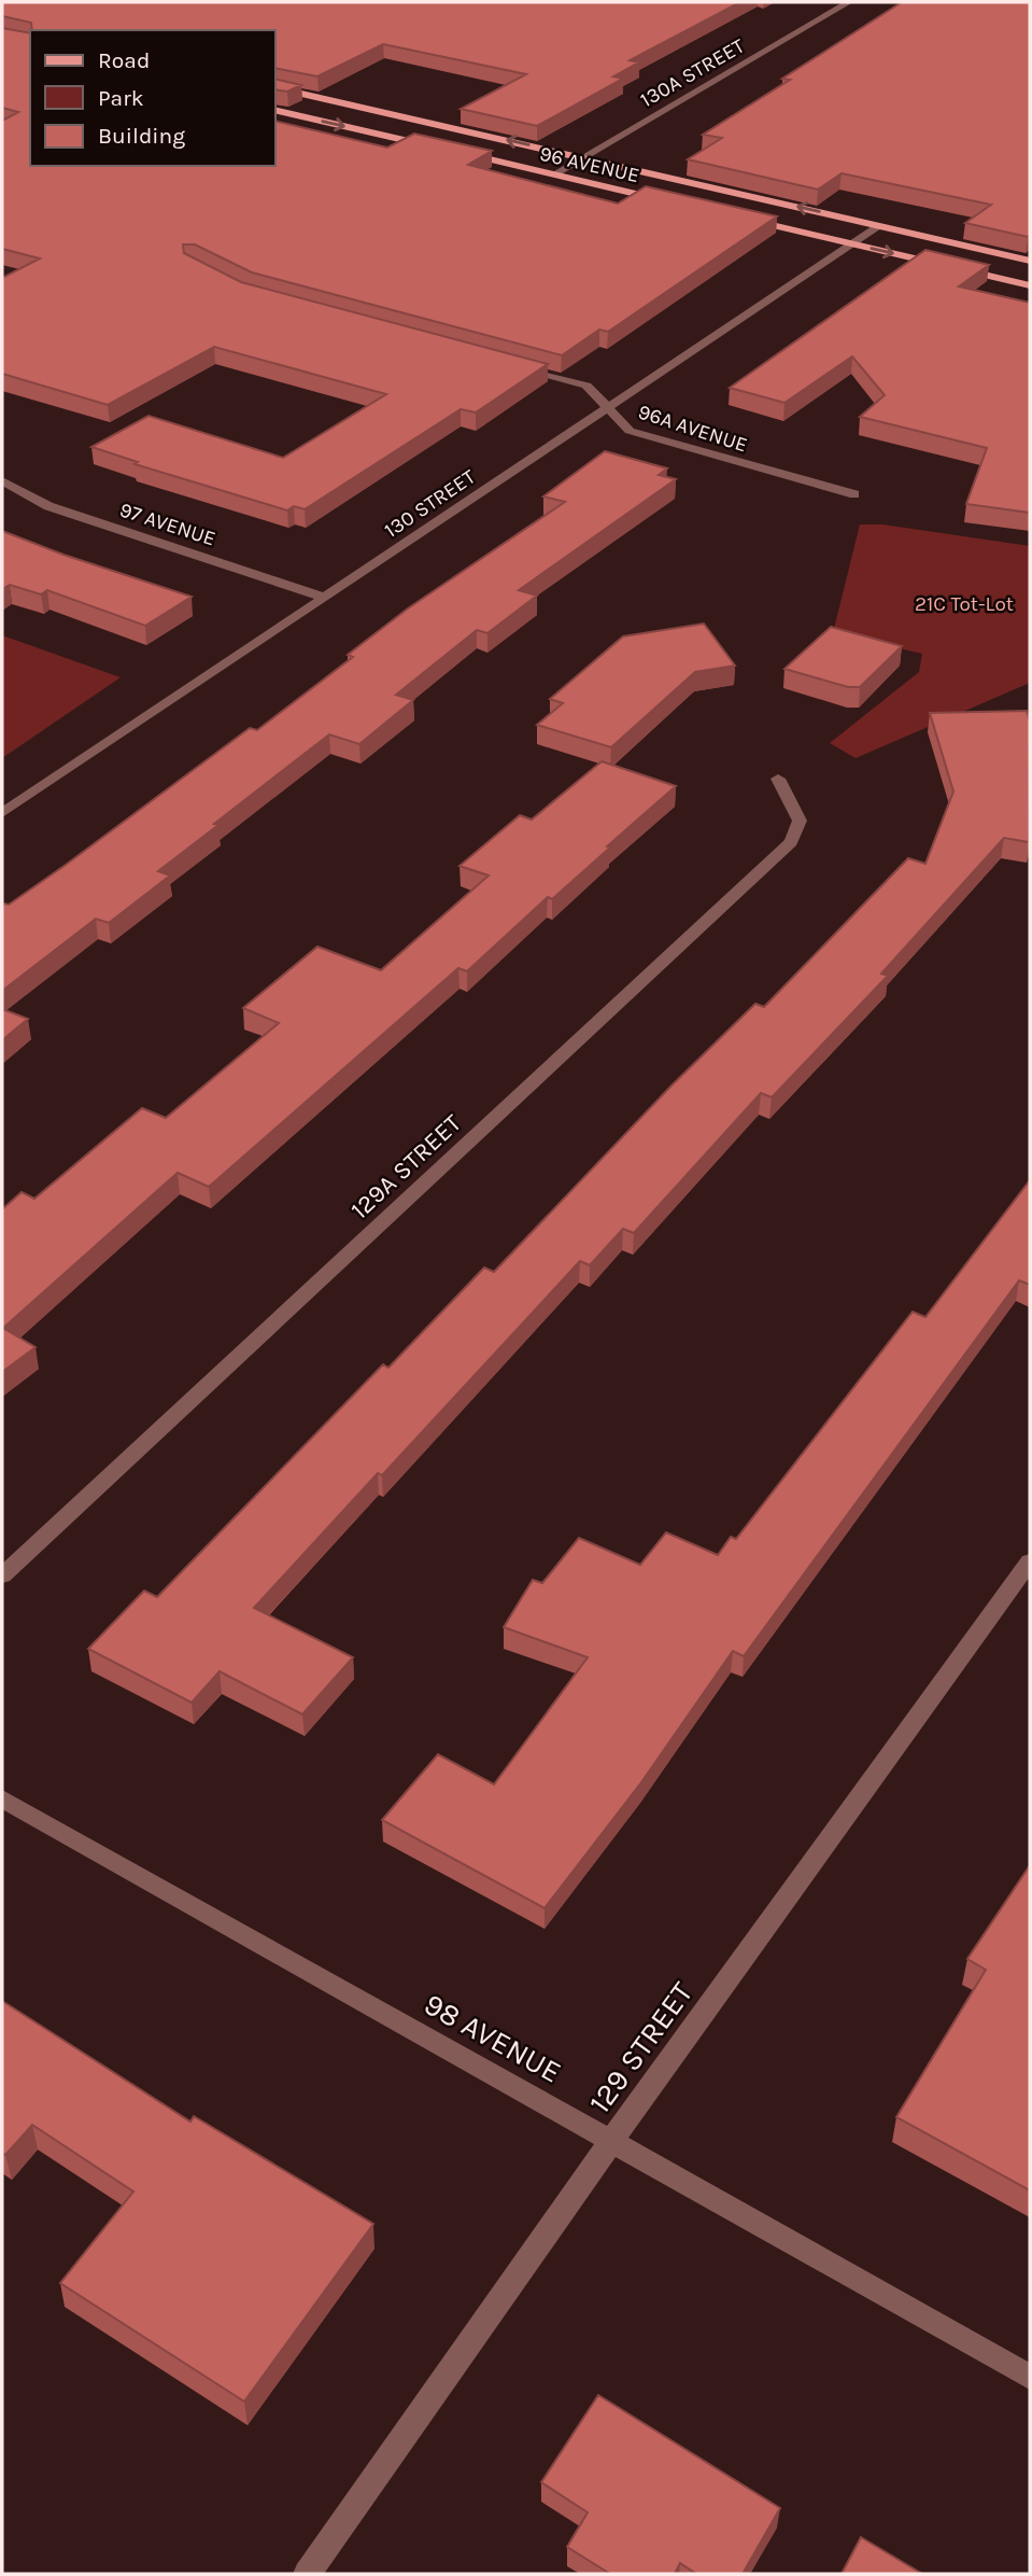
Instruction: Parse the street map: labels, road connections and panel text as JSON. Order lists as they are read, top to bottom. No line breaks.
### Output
{"streets":{"main road":["96 AVENUE"],"street":["130A STREET","96A AVENUE","130 STREET","97 AVENUE","129A STREET","98 AVENUE","129 STREET"]},"crossings":[["130A STREET","96 AVENUE"],["96 AVENUE","130 STREET"],["96A AVENUE","130 STREET"],["130 STREET","97 AVENUE"],["98 AVENUE","129 STREET"]],"parks":["21C Tot-Lot"],"legend":["Road","Park","Building"]}
